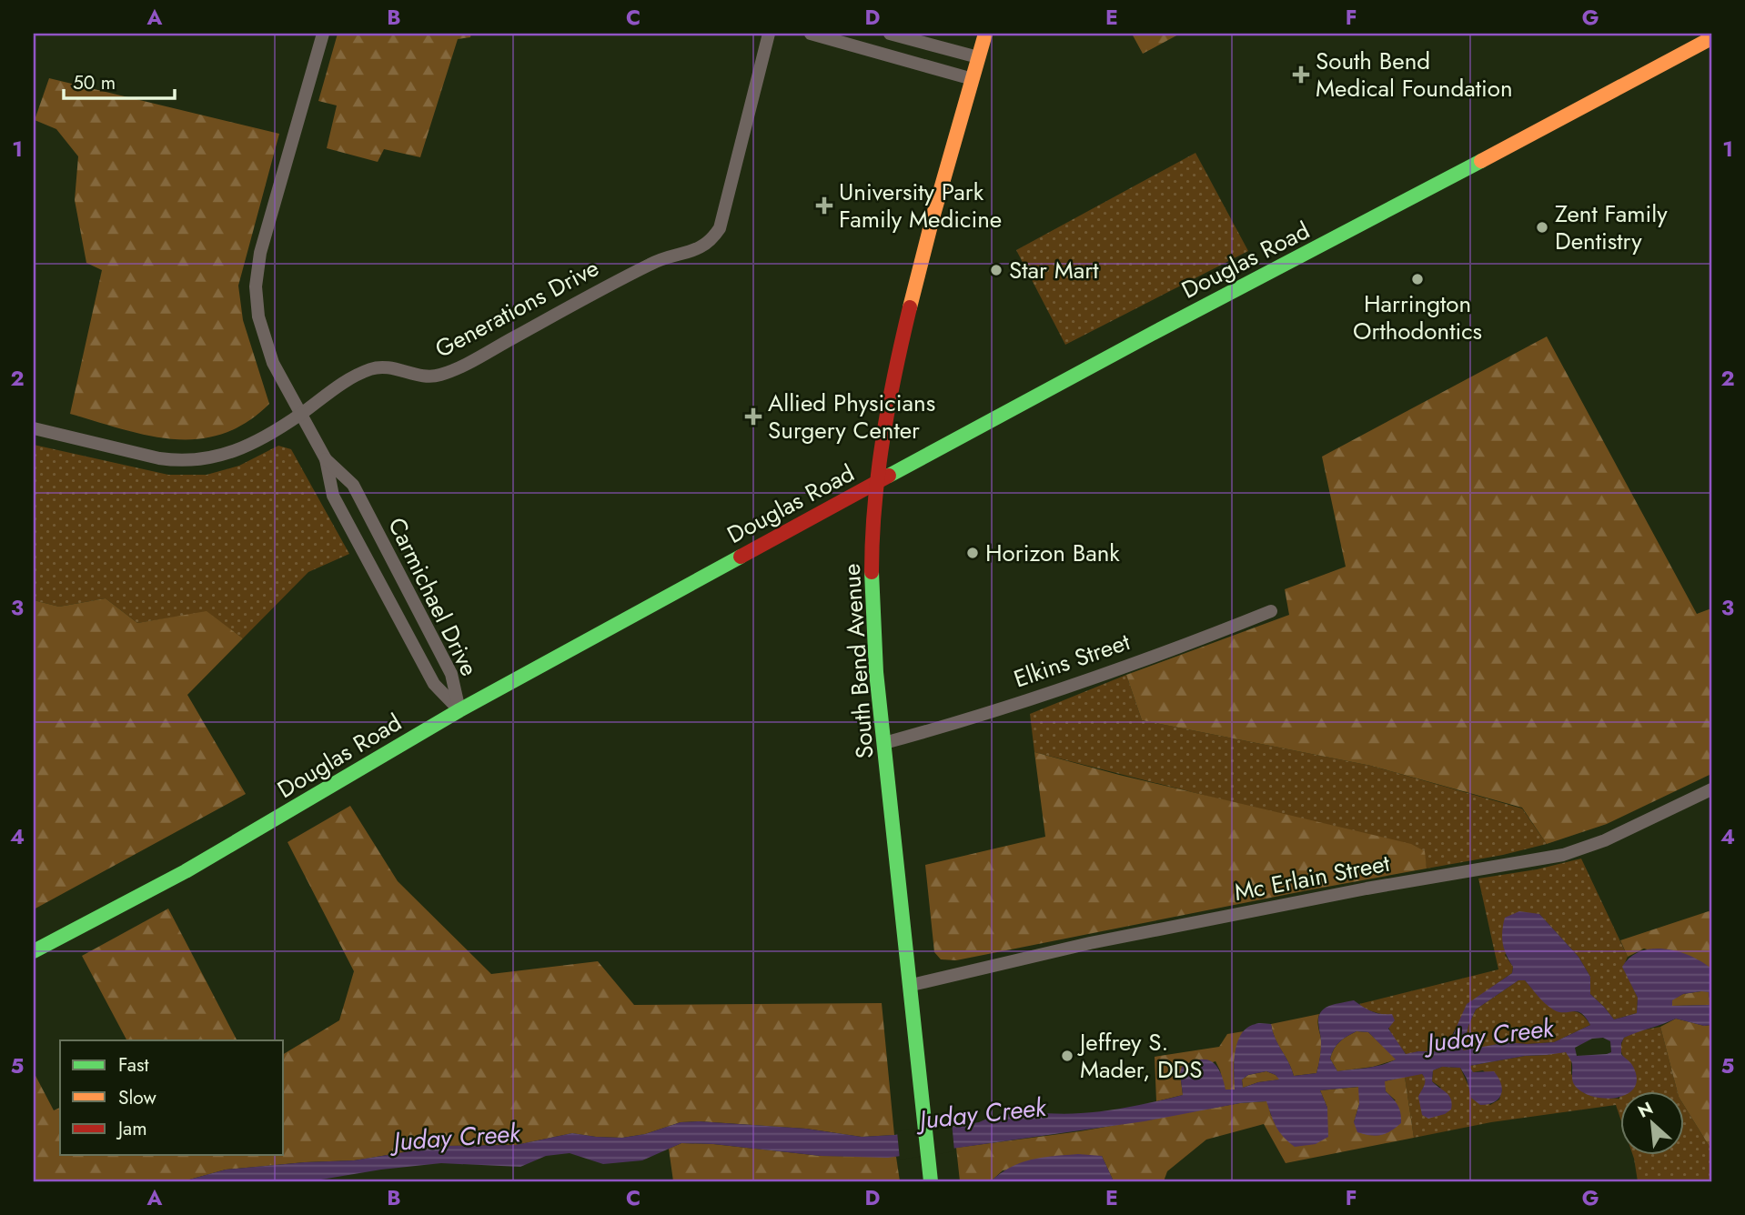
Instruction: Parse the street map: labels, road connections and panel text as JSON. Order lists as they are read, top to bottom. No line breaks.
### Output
{"streets":{"street":["Douglas Road","Generations Drive","Carmichael Drive","Elkins Street","South Bend Avenue","Mc Erlain Street"]},"crossings":[["Douglas Road","Carmichael Drive"],["Douglas Road","South Bend Avenue"],["Generations Drive","Carmichael Drive"],["Elkins Street","South Bend Avenue"],["South Bend Avenue","Mc Erlain Street"]],"water":["Juday Creek"],"places":{"health":["South Bend Medical Foundation","University Park Family Medicine","Allied Physicians Surgery Center"],"other":["Zent Family Dentistry","Star Mart","Harrington Orthodontics","Horizon Bank","Jeffrey S. Mader, DDS"]},"legend":["Fast","Slow","Jam"],"scale_bar":"50 m","north":"top left","grid":{"columns":["A","B","C","D","E","F","G"],"rows":["1","2","3","4","5"]}}
